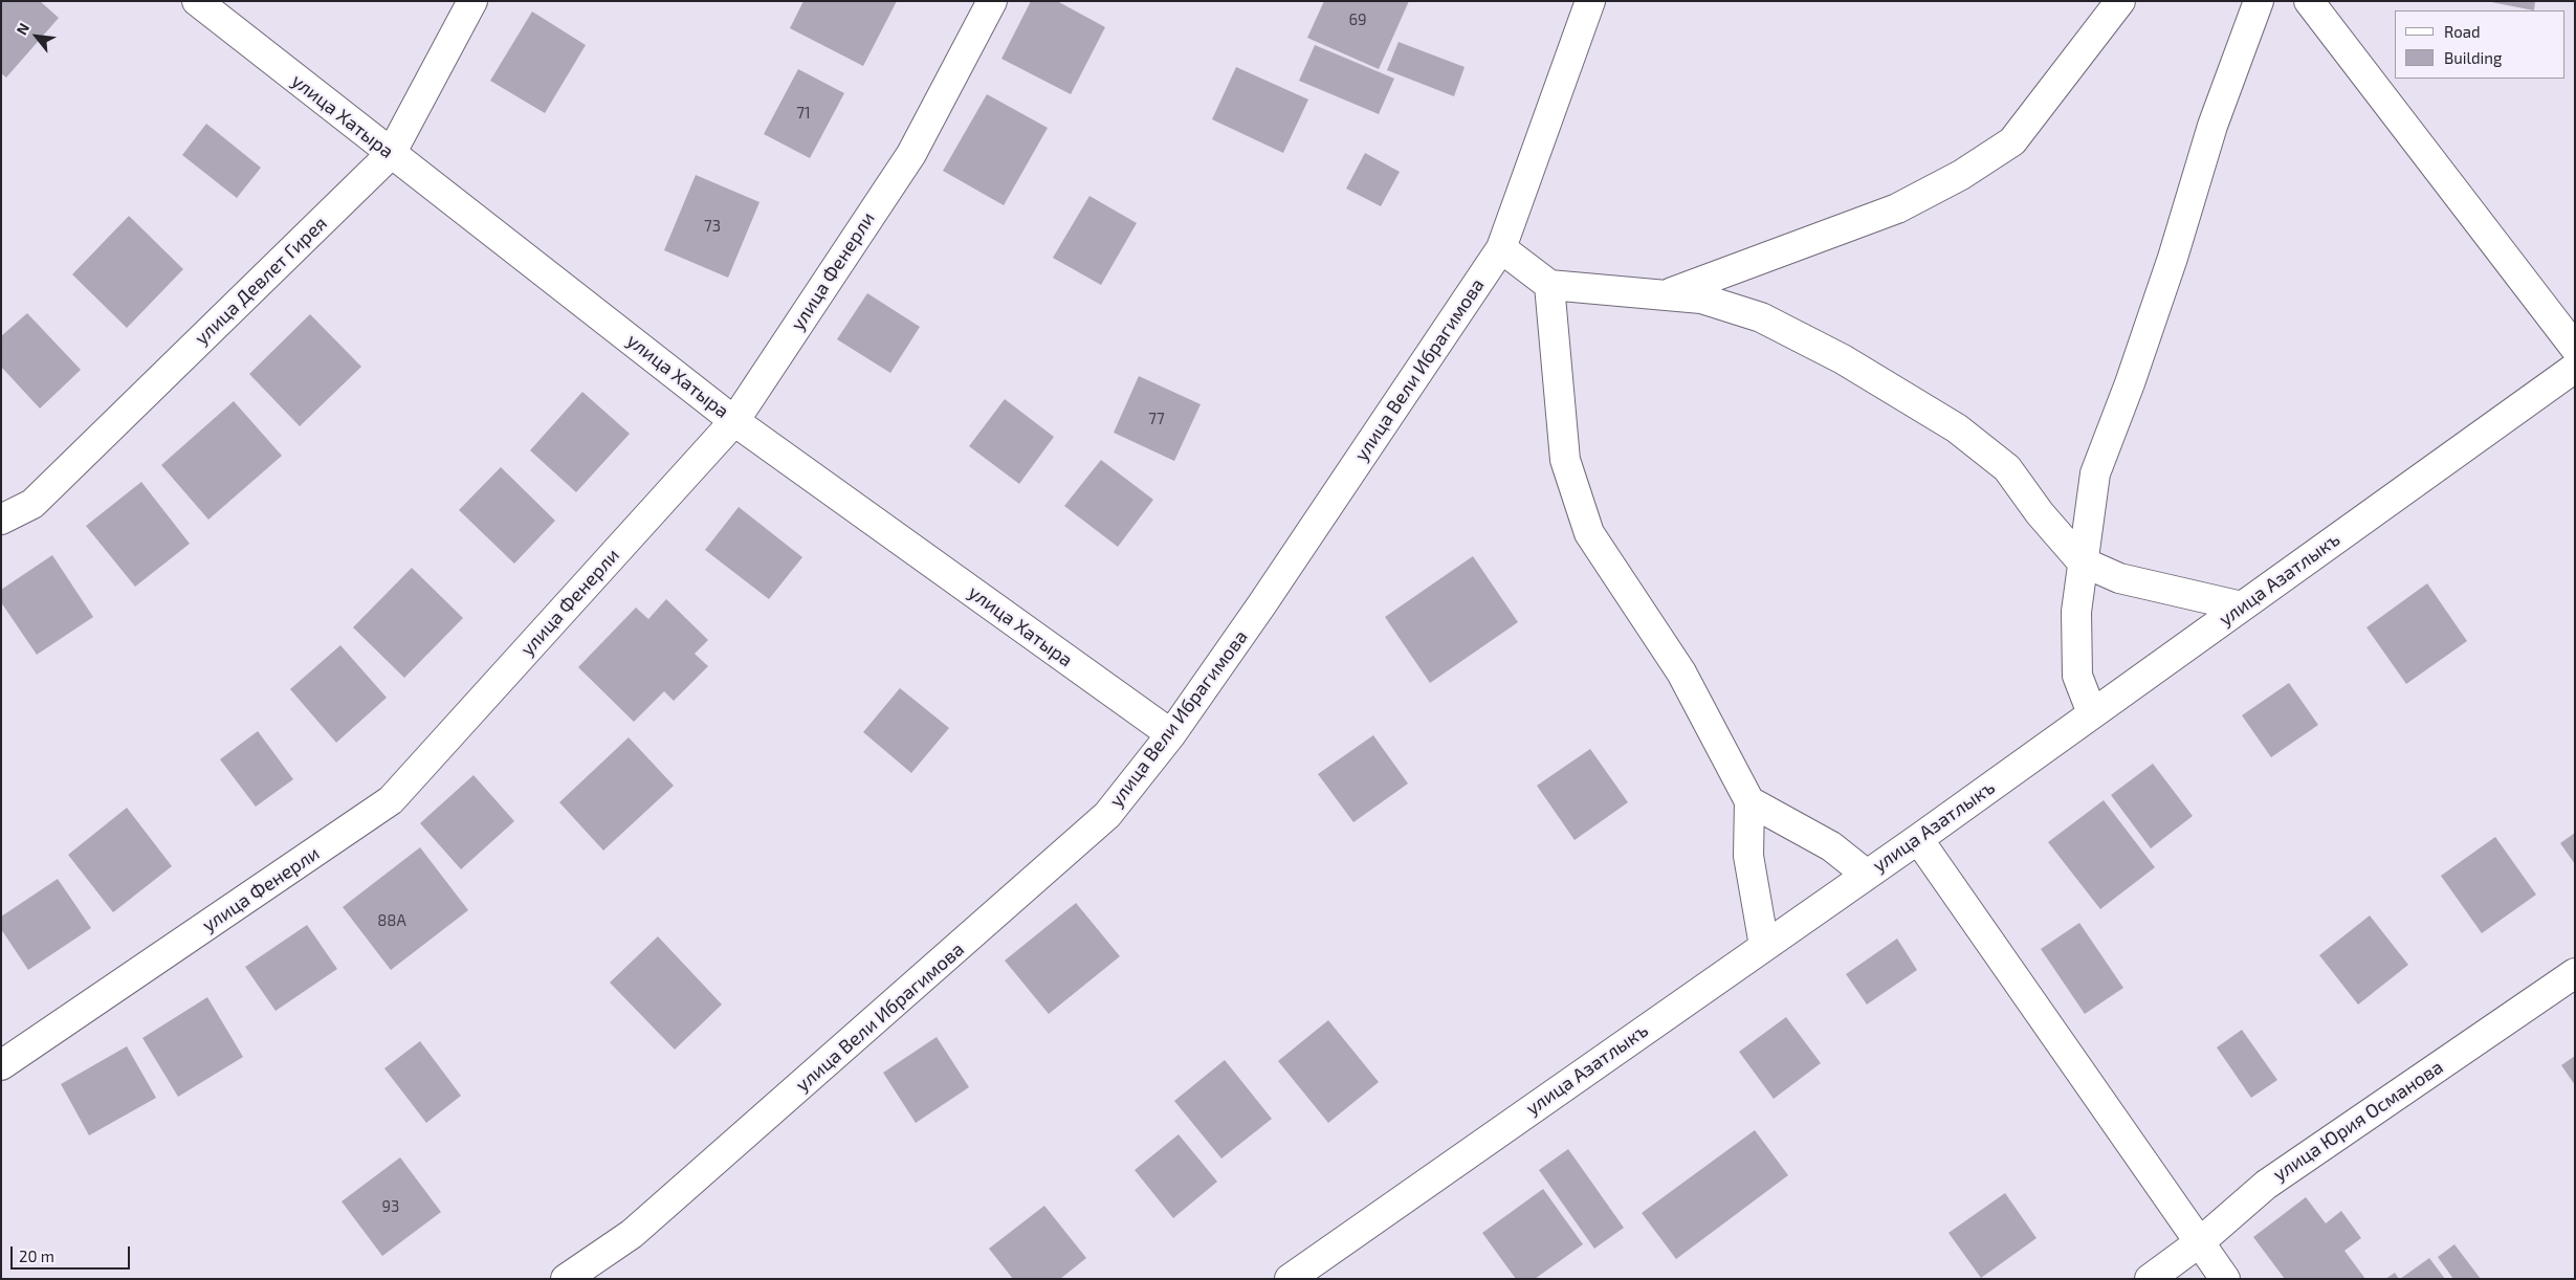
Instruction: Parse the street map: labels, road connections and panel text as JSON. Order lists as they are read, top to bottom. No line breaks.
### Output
{"streets":{"street":["улица Хатыра","улица Фенерли","улица Девлет Гирея","улица Вели Ибрагимова","улица Азатлыкъ","улица Юрия Османова"]},"crossings":[["улица Хатыра","улица Фенерли"],["улица Хатыра","улица Девлет Гирея"],["улица Хатыра","улица Вели Ибрагимова"]],"house_numbers":["69","71","73","77","88А","93"],"legend":["Road","Building"],"scale_bar":"20 m","north":"top left"}
